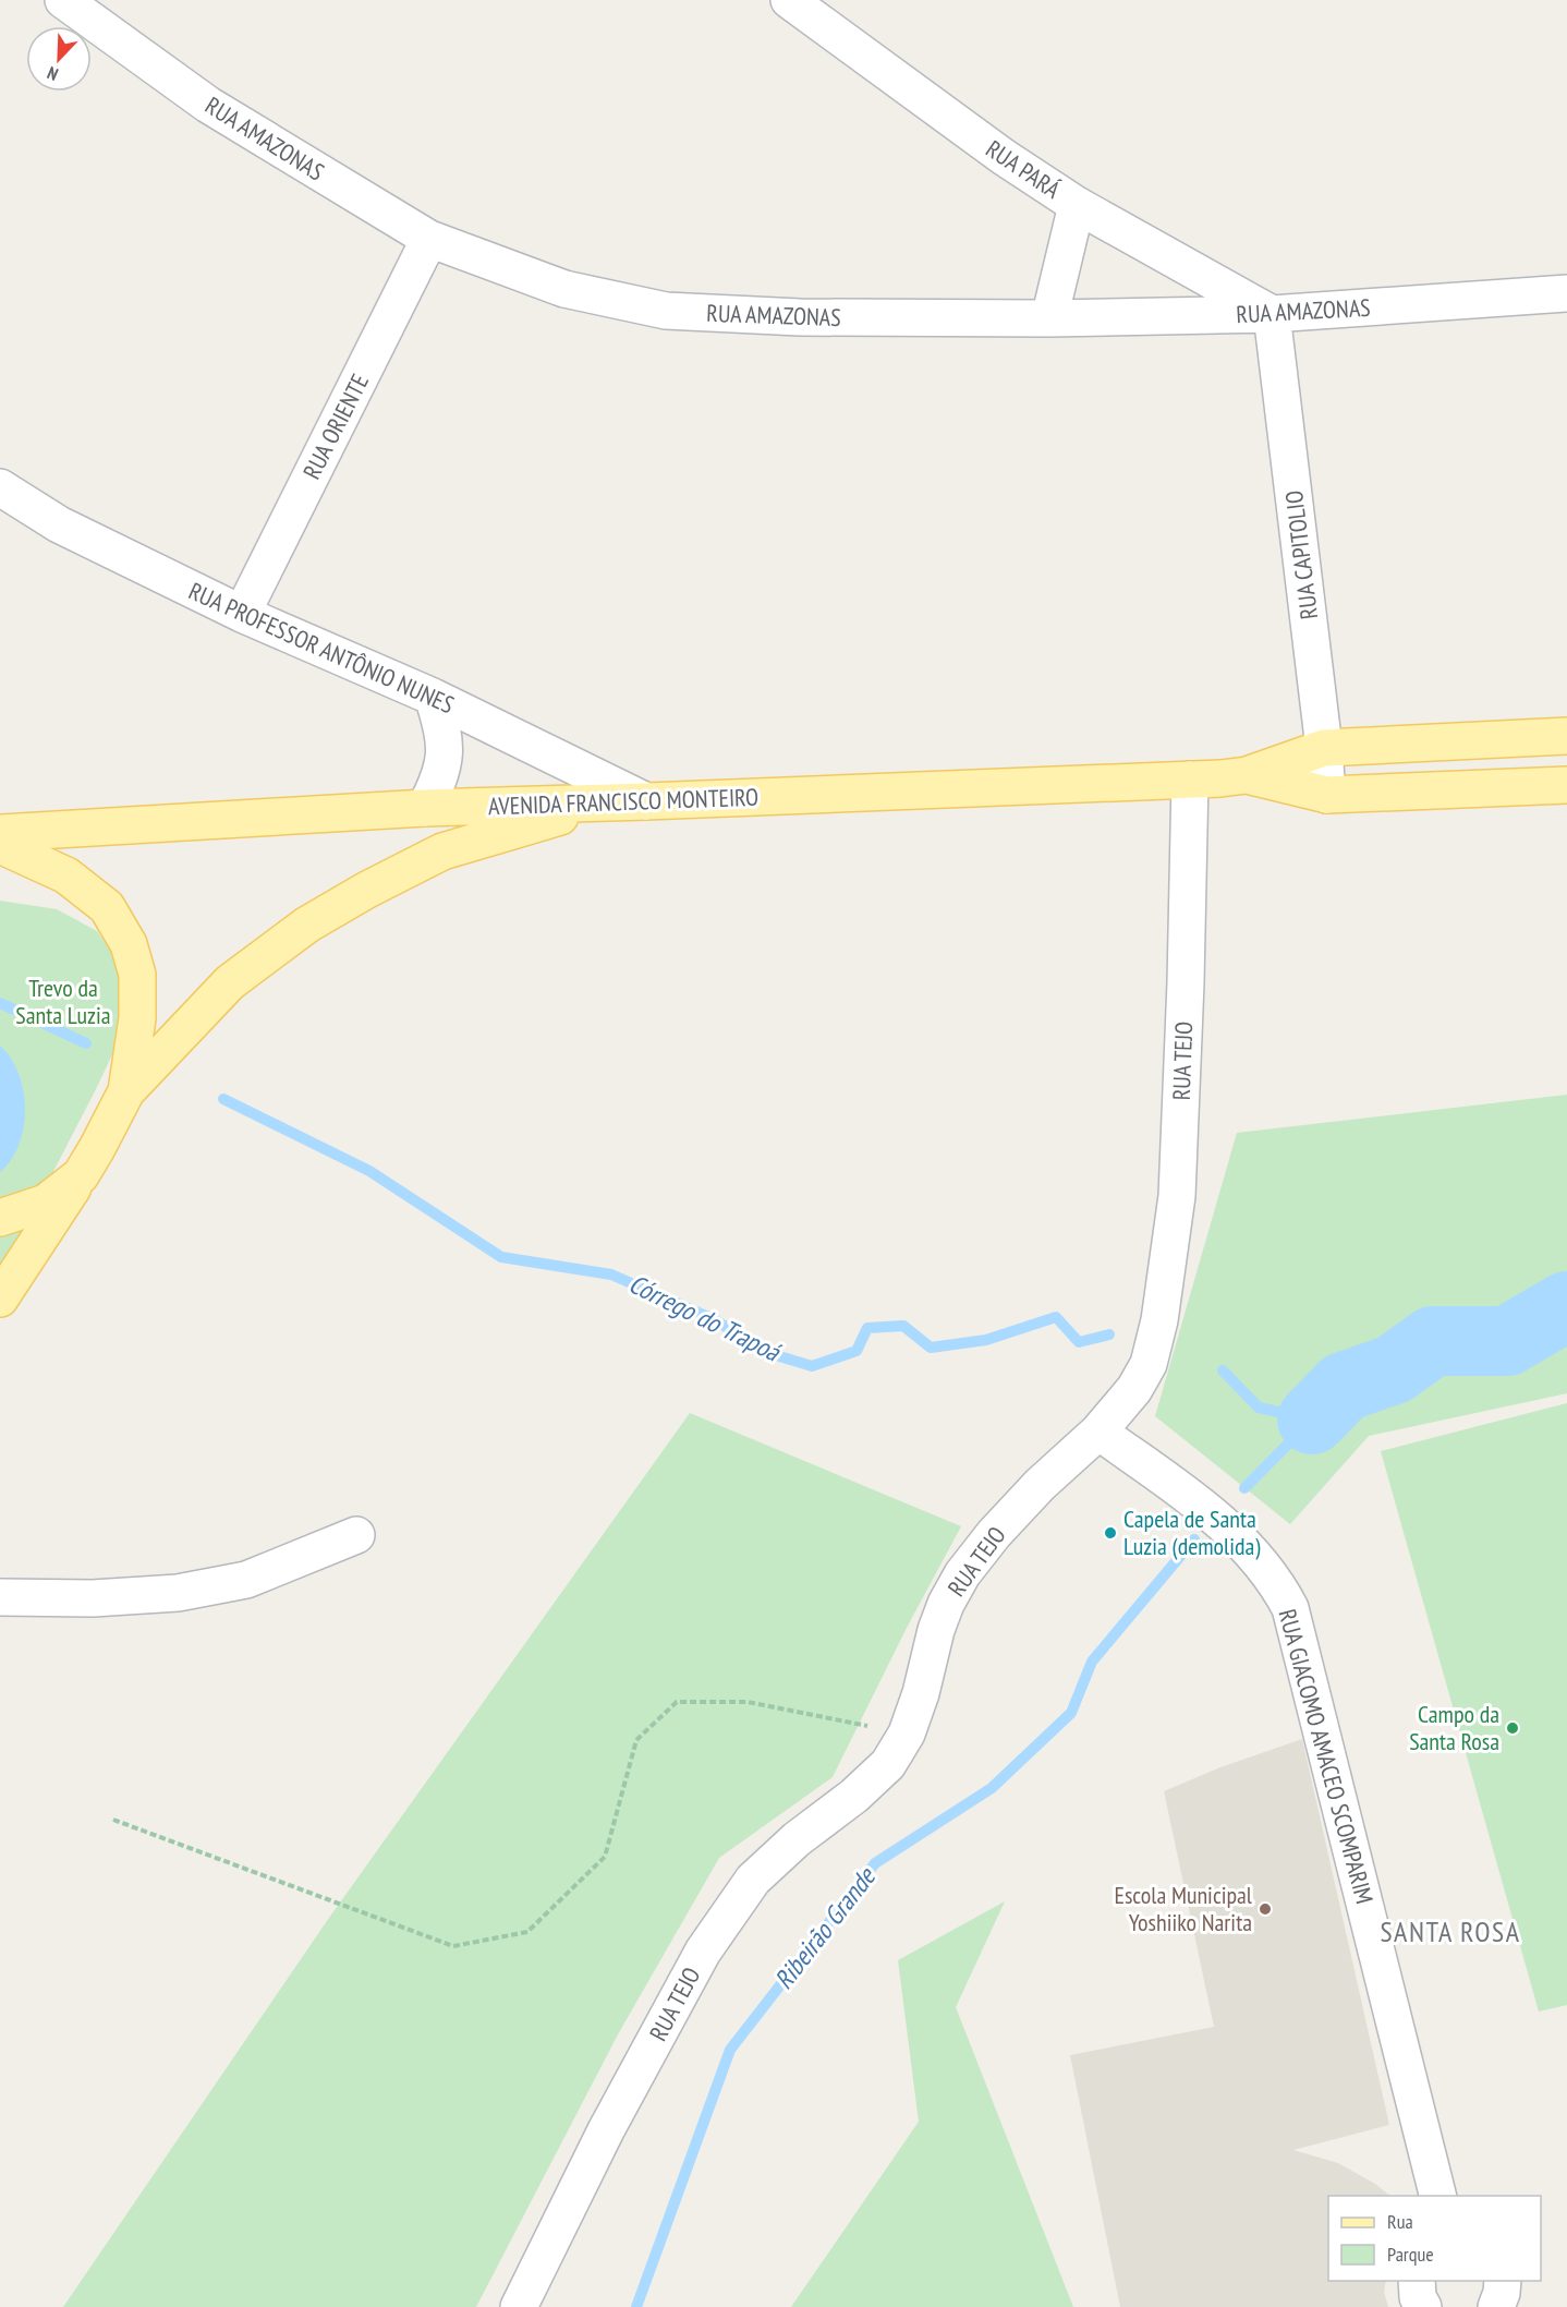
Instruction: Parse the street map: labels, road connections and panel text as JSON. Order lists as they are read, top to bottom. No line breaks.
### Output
{"streets":{"main road":["AVENIDA FRANCISCO MONTEIRO"],"street":["RUA AMAZONAS","RUA PARÁ","RUA ORIENTE","RUA CAPITOLIO","RUA PROFESSOR ANTÔNIO NUNES","RUA TEJO","RUA GIACOMO AMACEO SCOMPARIM"]},"crossings":[["RUA AMAZONAS","RUA PARÁ"],["RUA AMAZONAS","RUA ORIENTE"],["RUA AMAZONAS","RUA CAPITOLIO"],["RUA PARÁ","RUA CAPITOLIO"],["RUA ORIENTE","RUA PROFESSOR ANTÔNIO NUNES"],["RUA CAPITOLIO","AVENIDA FRANCISCO MONTEIRO"],["RUA PROFESSOR ANTÔNIO NUNES","AVENIDA FRANCISCO MONTEIRO"],["AVENIDA FRANCISCO MONTEIRO","RUA TEJO"],["RUA TEJO","RUA GIACOMO AMACEO SCOMPARIM"]],"districts":["SANTA ROSA"],"water":["Córrego do Trapoá","Ribeirão Grande"],"parks":["Trevo da Santa Luzia"],"places":["Capela de Santa Luzia (demolida)","Campo da Santa Rosa","Escola Municipal Yoshiiko Narita"],"legend":["Rua","Parque"],"north":"bottom left"}
